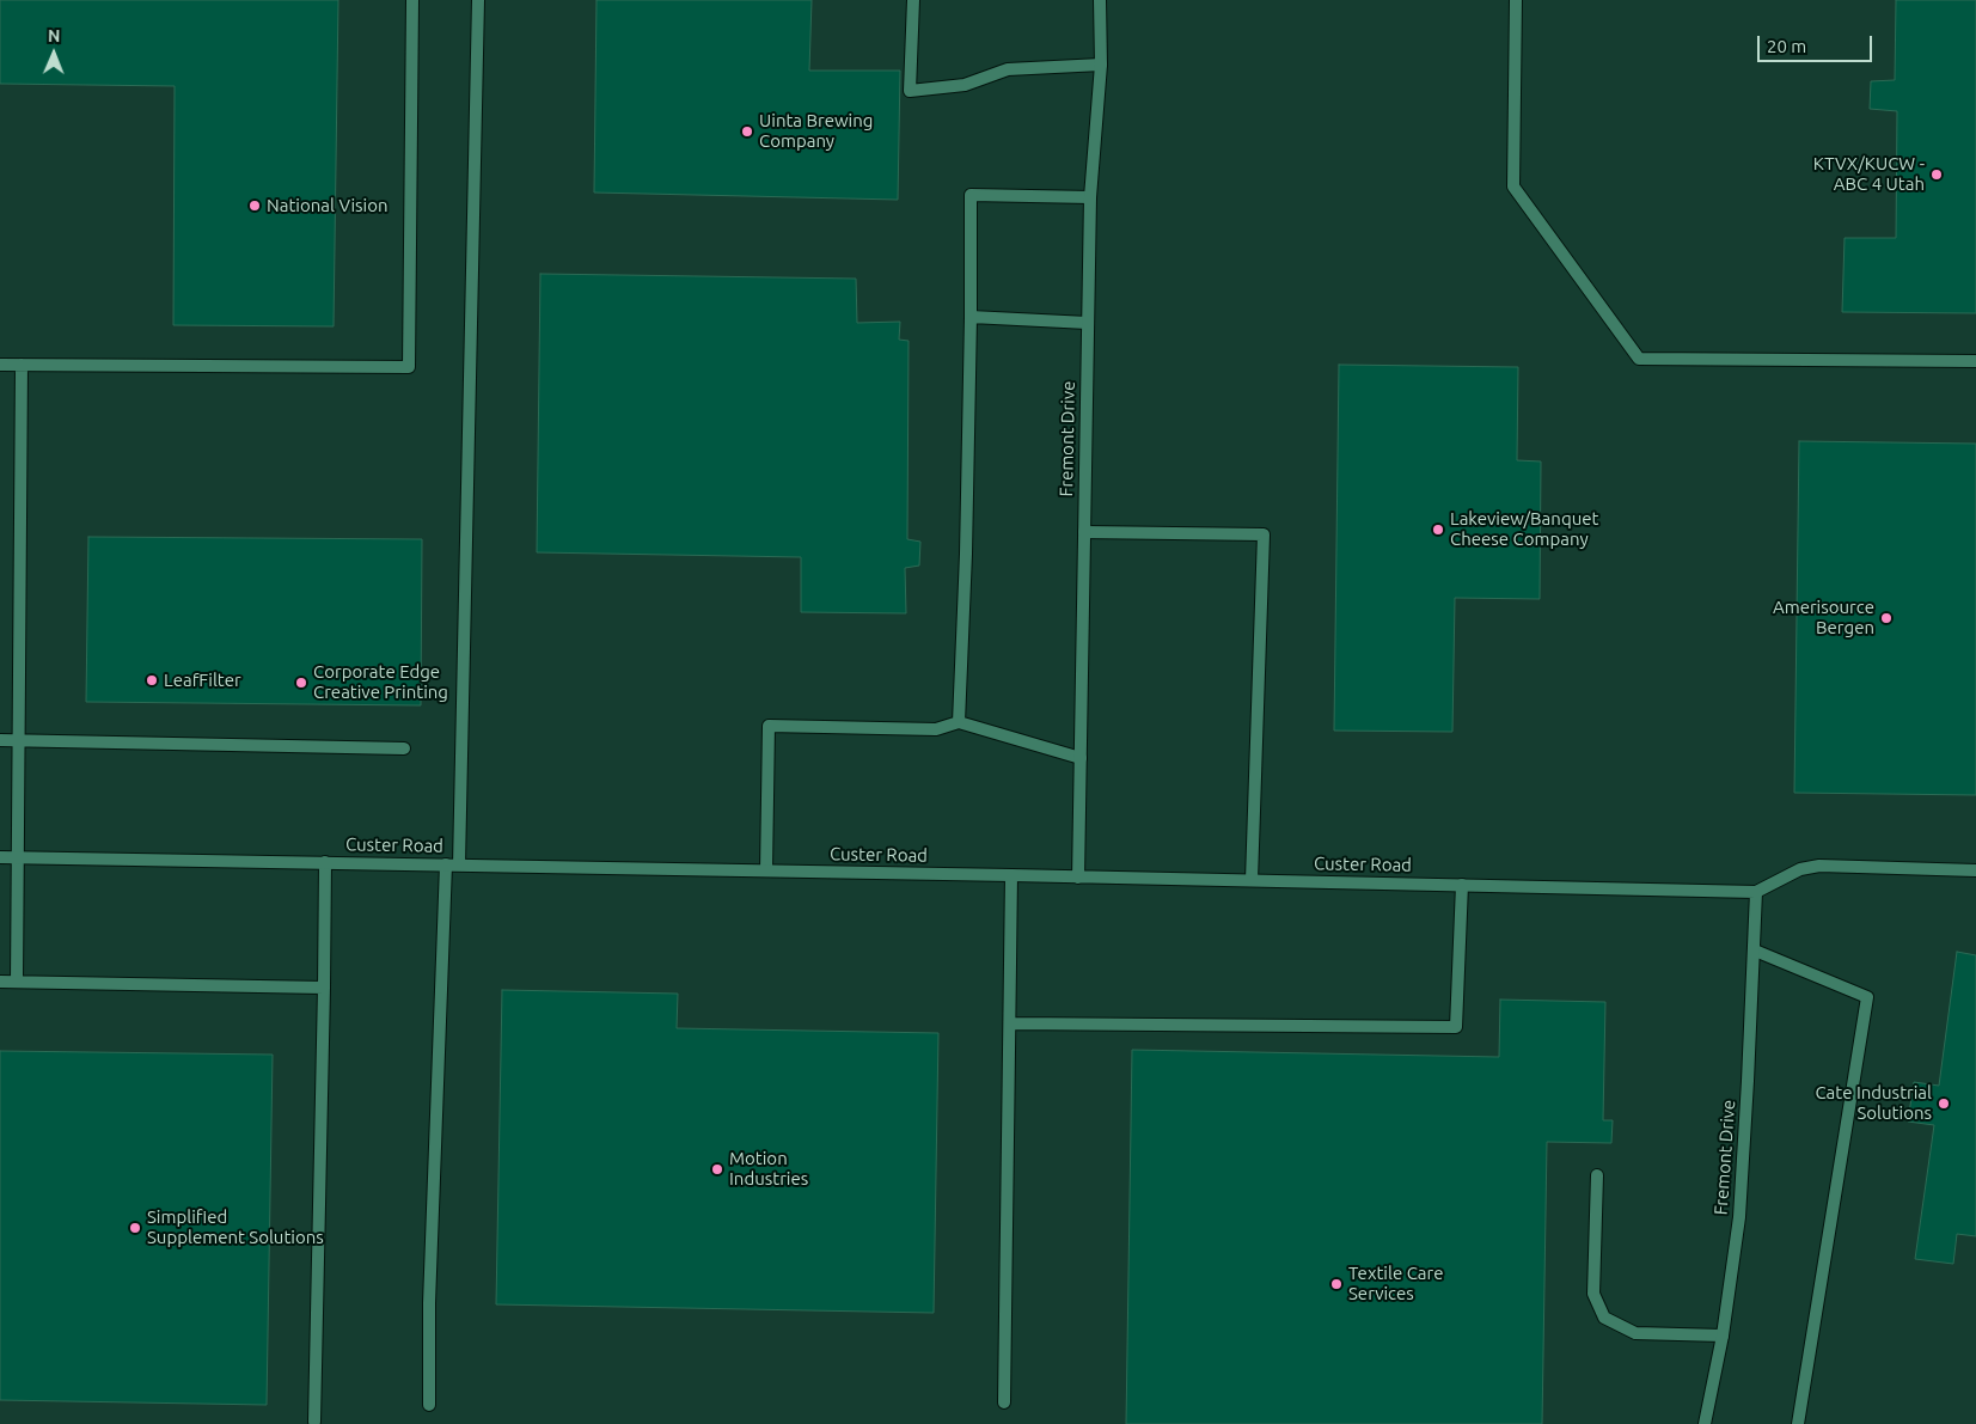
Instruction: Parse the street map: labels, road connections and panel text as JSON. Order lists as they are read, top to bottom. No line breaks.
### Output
{"streets":{"street":["Fremont Drive","Custer Road"]},"crossings":[["Fremont Drive","Custer Road"]],"places":["Uinta Brewing Company","KTVX/KUCW - ABC 4 Utah","National Vision","Lakeview/Banquet Cheese Company","Amerisource Bergen","LeafFilter","Corporate Edge Creative Printing","Cate Industrial Solutions","Motion Industries","Simplified Supplement Solutions","Textile Care Services"],"scale_bar":"20 m","north":"top"}
